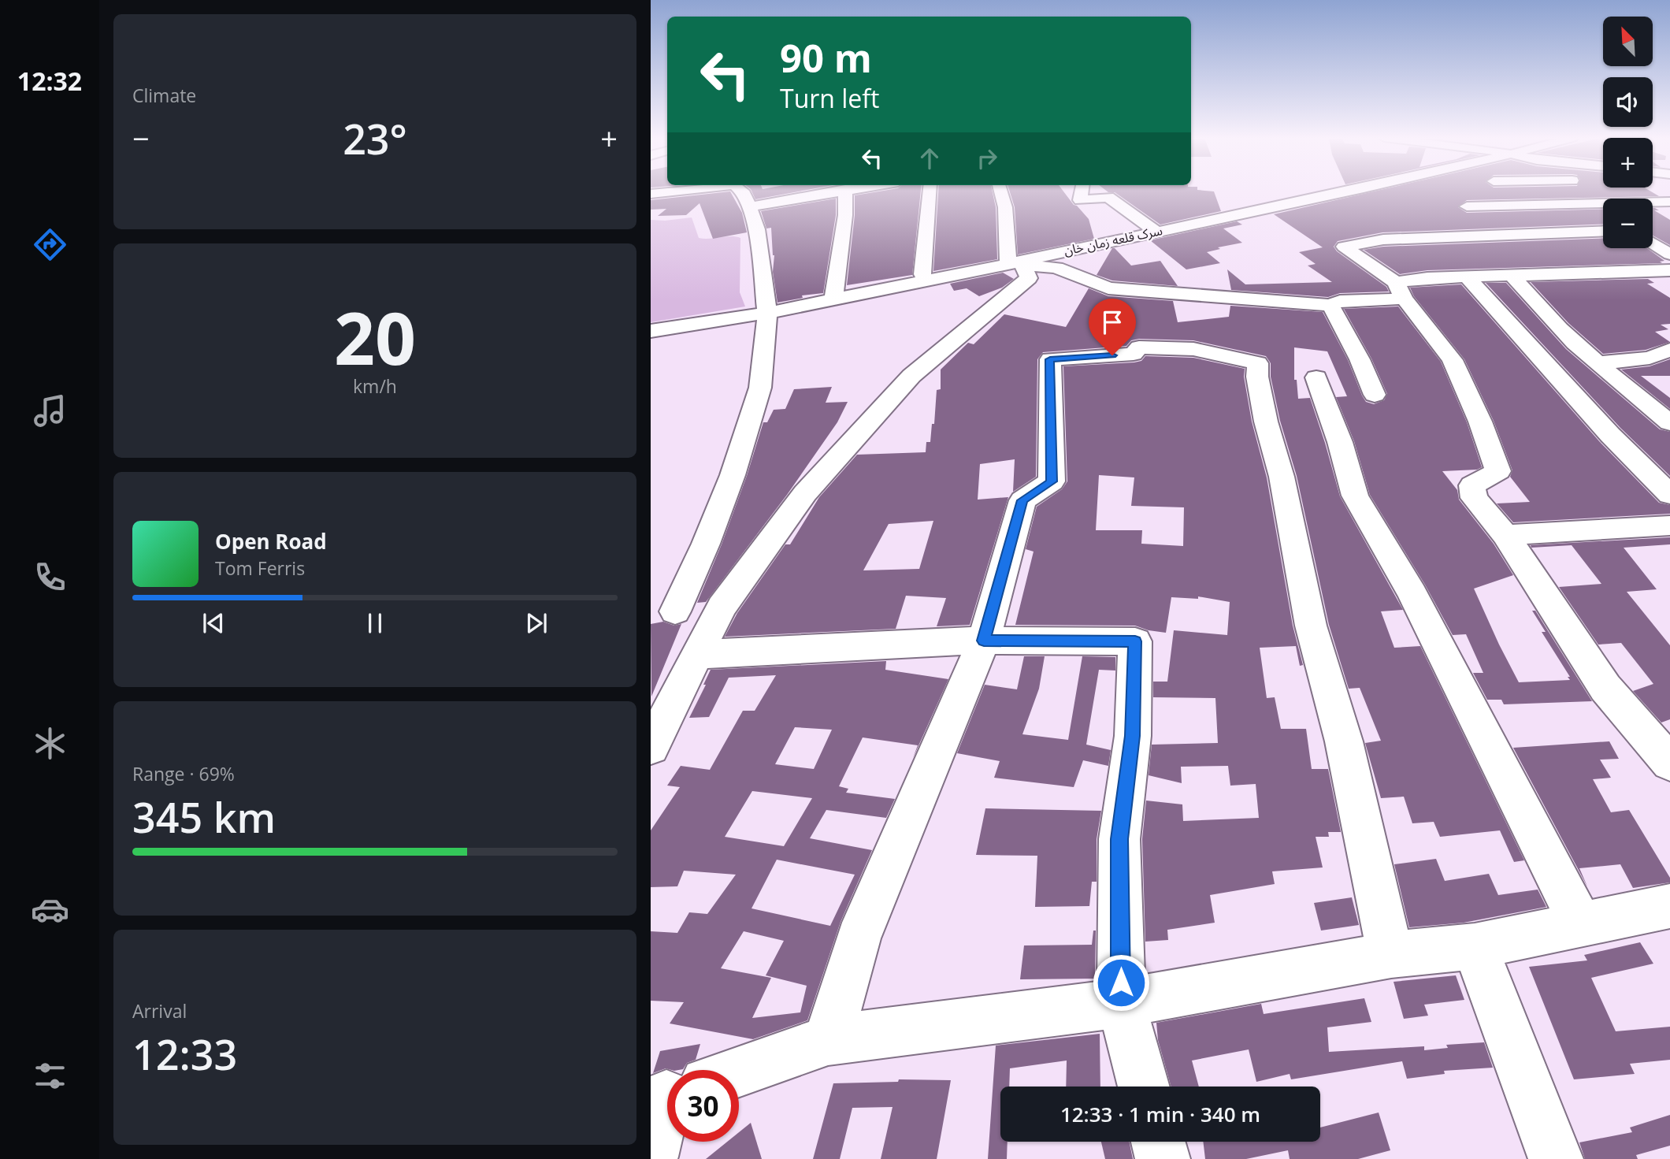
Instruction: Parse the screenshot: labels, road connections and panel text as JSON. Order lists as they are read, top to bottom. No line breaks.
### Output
{"streets":{"street":["سرک قلعه زمان خان"]},"north":"top left","page":{"tabs":"12:32","tile":["Climate",["20","km/h"],["Range · 69%","345 km"],["Arrival","12:33"]],"map_buttons":["+","−"],"turn":["90 m","Turn left"],"heat":["−","23°","+"],"song":["Open Road","Tom Ferris"],"limit":"30","trip":"12:33 · 1 min · 340 m"}}
